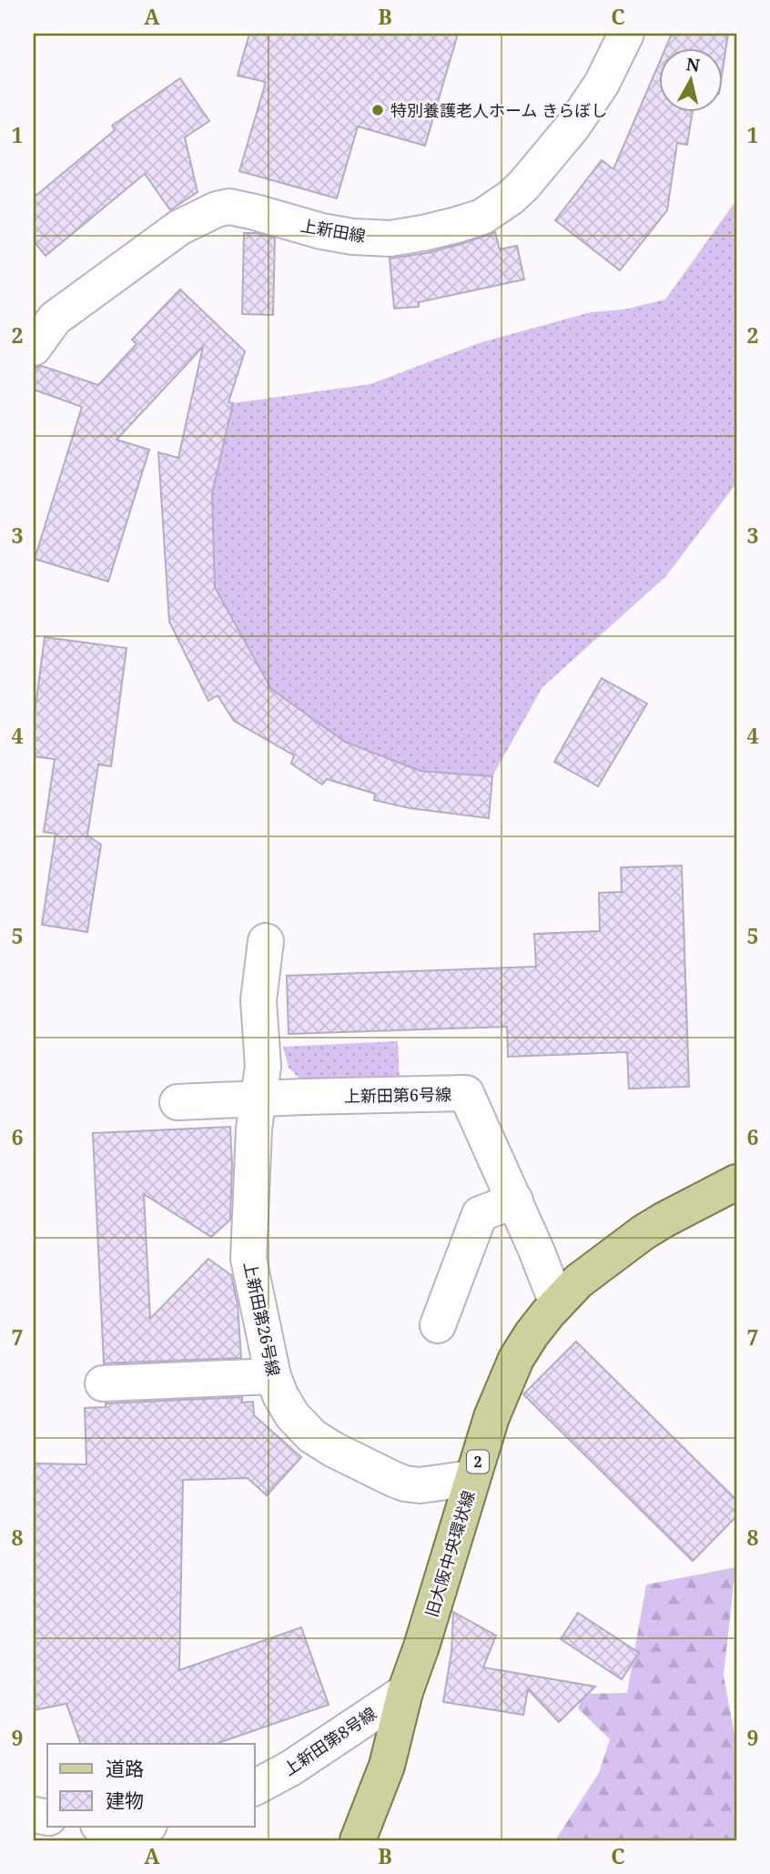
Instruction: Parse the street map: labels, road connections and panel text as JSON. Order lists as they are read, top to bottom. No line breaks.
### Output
{"streets":{"main road":["2","旧大阪中央環状線"],"street":["上新田線","上新田第6号線","上新田第26号線","上新田第8号線"]},"crossings":[["上新田第6号線","上新田第26号線"],["上新田第6号線","旧大阪中央環状線"],["上新田第26号線","旧大阪中央環状線"],["旧大阪中央環状線","上新田第8号線"]],"places":["特別養護老人ホーム きらぼし"],"legend":["道路","建物"],"north":"top","grid":{"columns":["A","B","C"],"rows":["1","2","3","4","5","6","7","8","9"]}}
